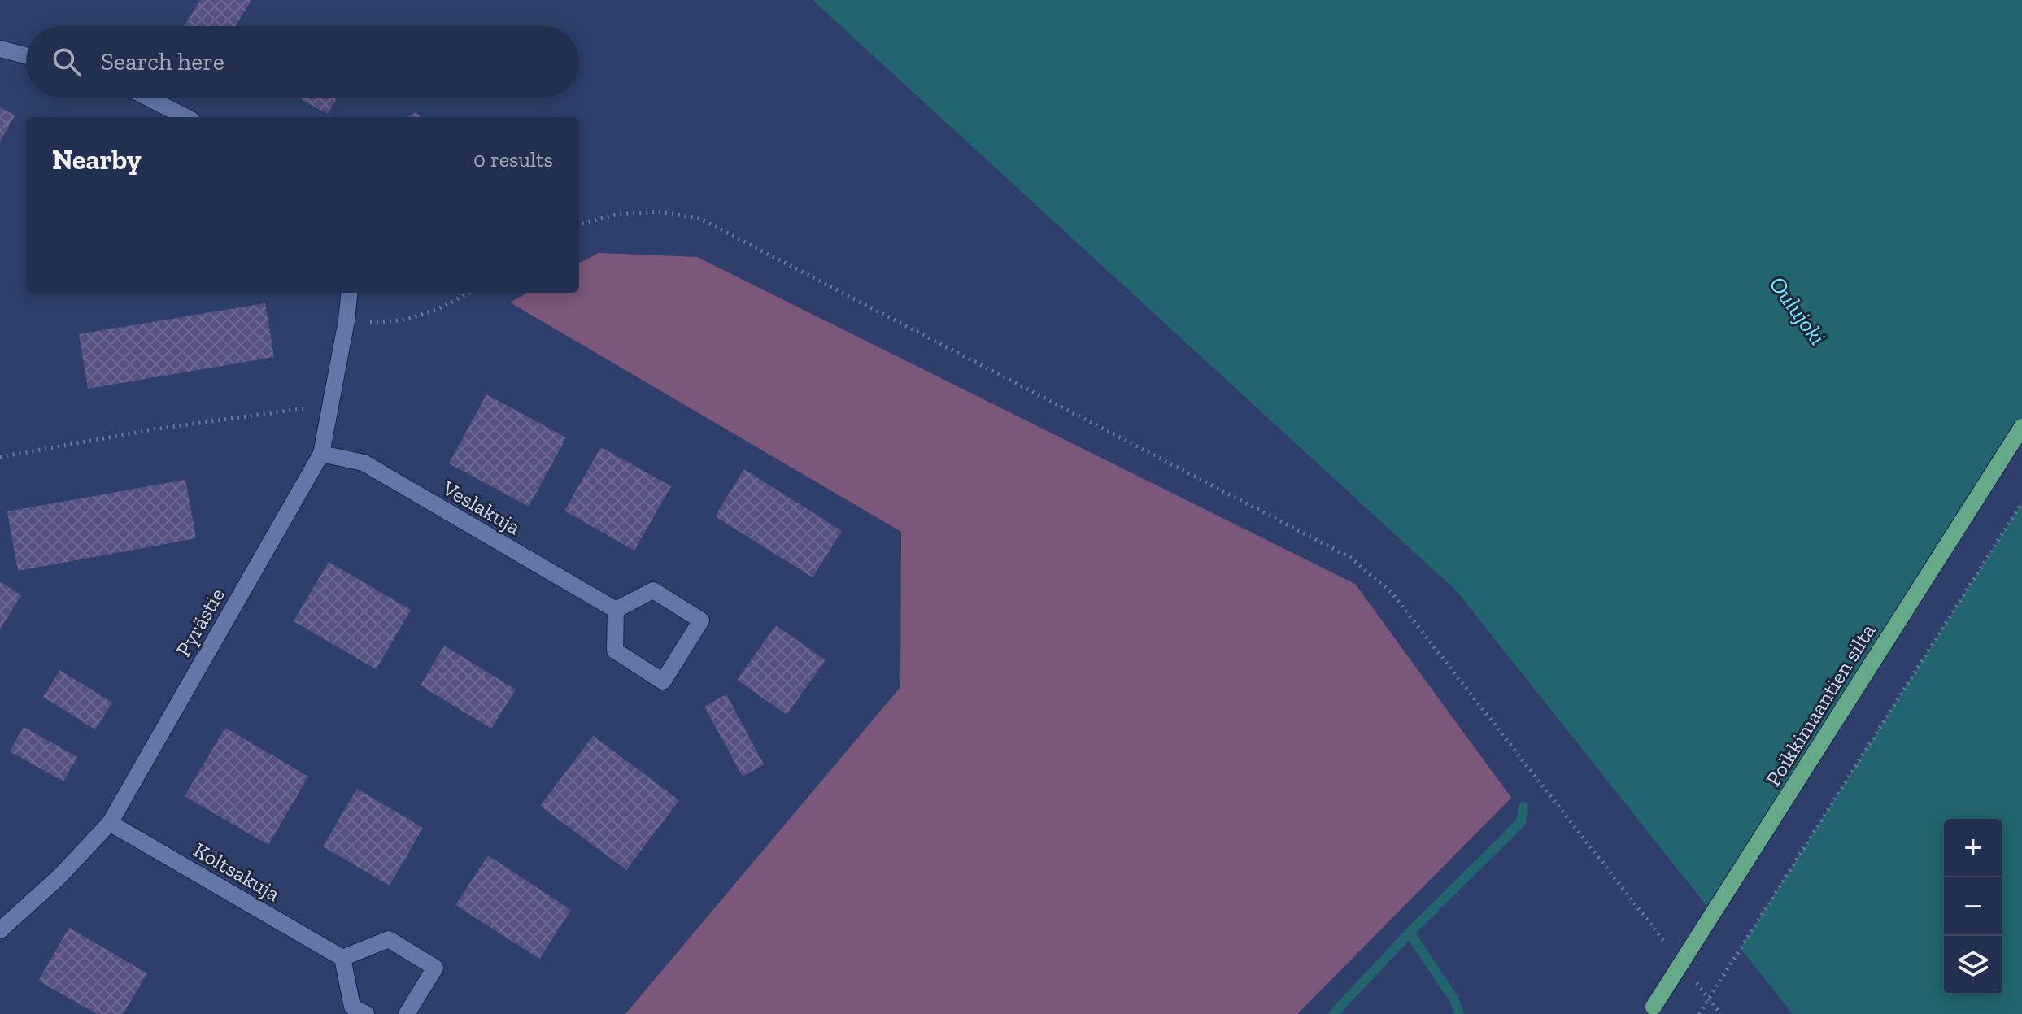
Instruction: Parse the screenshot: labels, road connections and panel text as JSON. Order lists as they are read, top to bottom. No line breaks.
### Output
{"streets":{"main road":["Poikkimaantien silta"],"street":["Veslakuja","Pyrästie","Koltsakuja"]},"crossings":[["Veslakuja","Pyrästie"],["Pyrästie","Koltsakuja"]],"water":["Oulujoki"],"page":{"search":"Search here","heading":["Nearby","0 results"],"map_buttons":["+","−"]}}
